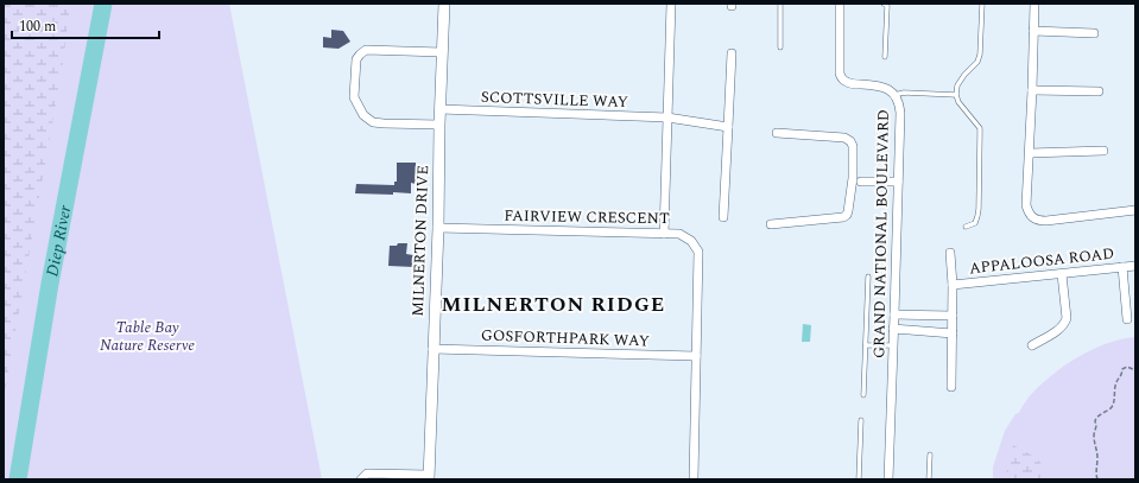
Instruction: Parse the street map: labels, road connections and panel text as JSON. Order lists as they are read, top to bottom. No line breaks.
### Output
{"streets":{"street":["SCOTTSVILLE WAY","FAIRVIEW CRESCENT","GRAND NATIONAL BOULEVARD","MILNERTON DRIVE","APPALOOSA ROAD","GOSFORTHPARK WAY"]},"crossings":[["SCOTTSVILLE WAY","MILNERTON DRIVE"],["FAIRVIEW CRESCENT","MILNERTON DRIVE"],["FAIRVIEW CRESCENT","GOSFORTHPARK WAY"],["MILNERTON DRIVE","GOSFORTHPARK WAY"]],"districts":["MILNERTON RIDGE"],"water":["Diep River"],"parks":["Table Bay Nature Reserve"],"scale_bar":"100 m"}
